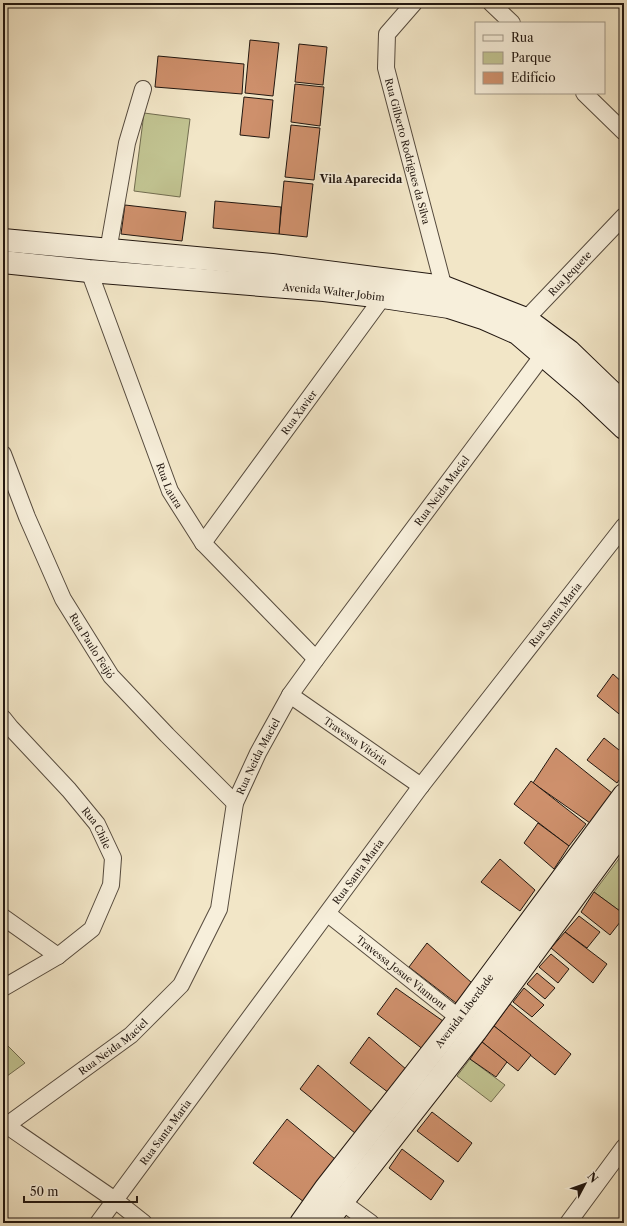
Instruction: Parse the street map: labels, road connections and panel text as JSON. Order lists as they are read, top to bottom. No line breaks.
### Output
{"streets":{"main road":["Avenida Walter Jobim","Avenida Liberdade"],"street":["Rua Gilberto Rodrigues da Silva","Rua Jequete","Rua Xavier","Rua Laura","Rua Neida Maciel","Rua Santa Maria","Rua Paulo Feijó","Travessa Vitória","Rua Chile","Travessa Josue Viamont"]},"crossings":[["Rua Gilberto Rodrigues da Silva","Avenida Walter Jobim"],["Rua Jequete","Avenida Walter Jobim"],["Avenida Walter Jobim","Rua Xavier"],["Avenida Walter Jobim","Rua Laura"],["Avenida Walter Jobim","Rua Neida Maciel"],["Rua Xavier","Rua Laura"],["Rua Laura","Rua Neida Maciel"],["Rua Neida Maciel","Rua Paulo Feijó"],["Rua Neida Maciel","Travessa Vitória"],["Rua Santa Maria","Travessa Vitória"],["Rua Santa Maria","Travessa Josue Viamont"],["Travessa Josue Viamont","Avenida Liberdade"]],"districts":["Vila Aparecida"],"legend":["Rua","Parque","Edifício"],"scale_bar":"50 m","north":"top right"}
